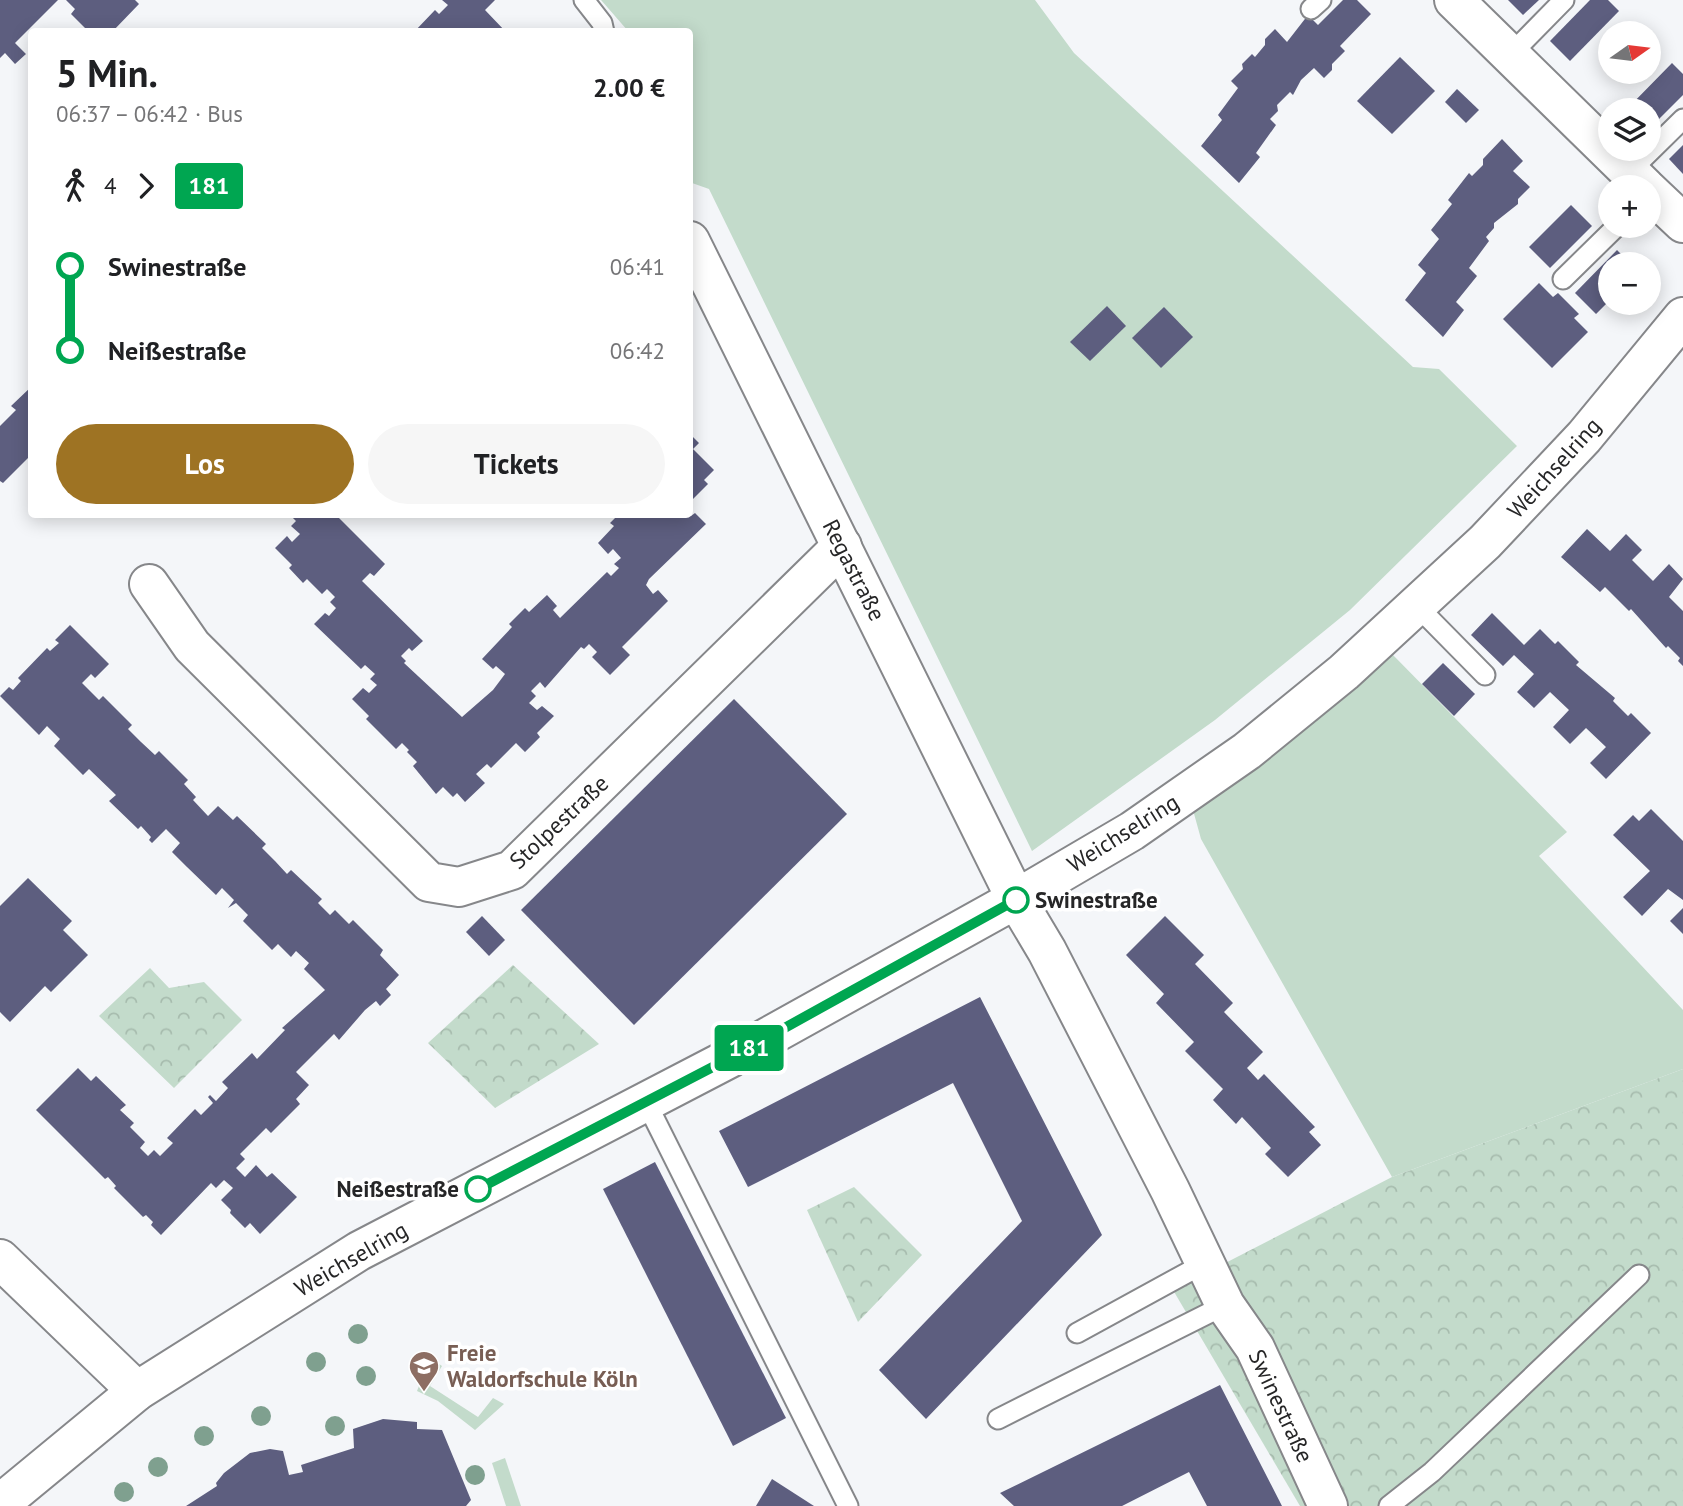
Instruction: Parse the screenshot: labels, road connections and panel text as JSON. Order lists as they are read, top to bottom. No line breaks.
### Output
{"streets":{"street":["Weichselring","Regastraße","Stolpestraße","Swinestraße"]},"crossings":[["Weichselring","Regastraße"],["Weichselring","Swinestraße"],["Regastraße","Stolpestraße"],["Regastraße","Swinestraße"]],"places":{"other":["Swinestraße","Neißestraße"],"school or university":["Freie Waldorfschule Köln"]},"lines":["bus line 181"],"north":"right","page":{"on_map":"181","map_buttons":["+","−"],"heading":["5 Min.","06:37 – 06:42 · Bus","2.00 €"],"legs":["4","181"],"list":[{"name":"Swinestraße","value":"06:41"},{"name":"Neißestraße","value":"06:42"}],"buttons":["Los","Tickets"]}}
